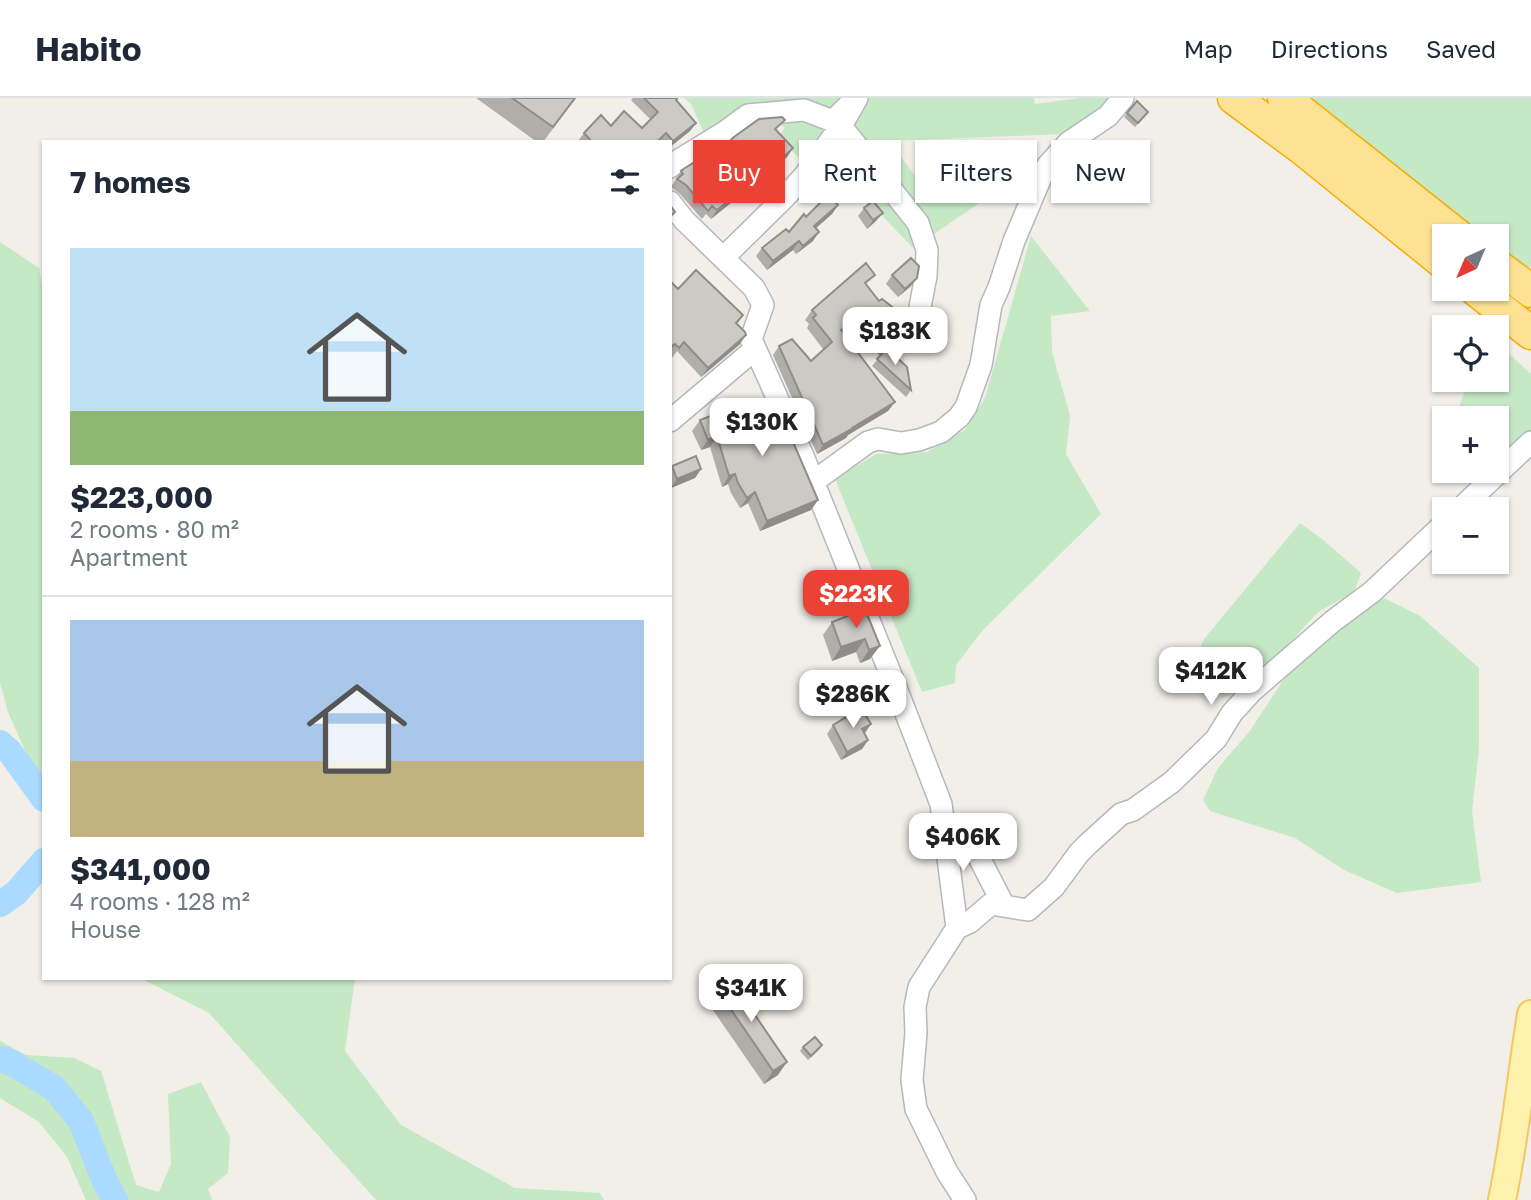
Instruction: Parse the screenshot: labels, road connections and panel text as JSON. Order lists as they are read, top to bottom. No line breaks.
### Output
{"north":"bottom left","page":{"header":"Habito","nav":["Map","Directions","Saved"],"chip":["Buy","Rent","Filters","New"],"heading":"7 homes","map_buttons":["+","−"],"list":[{"name":"$223,000","note":"2 rooms · 80 m² · Apartment"},{"name":"$341,000","note":"4 rooms · 128 m² · House"}],"price":["$183K","$130K","$223K","$412K","$286K","$406K","$341K"]}}
